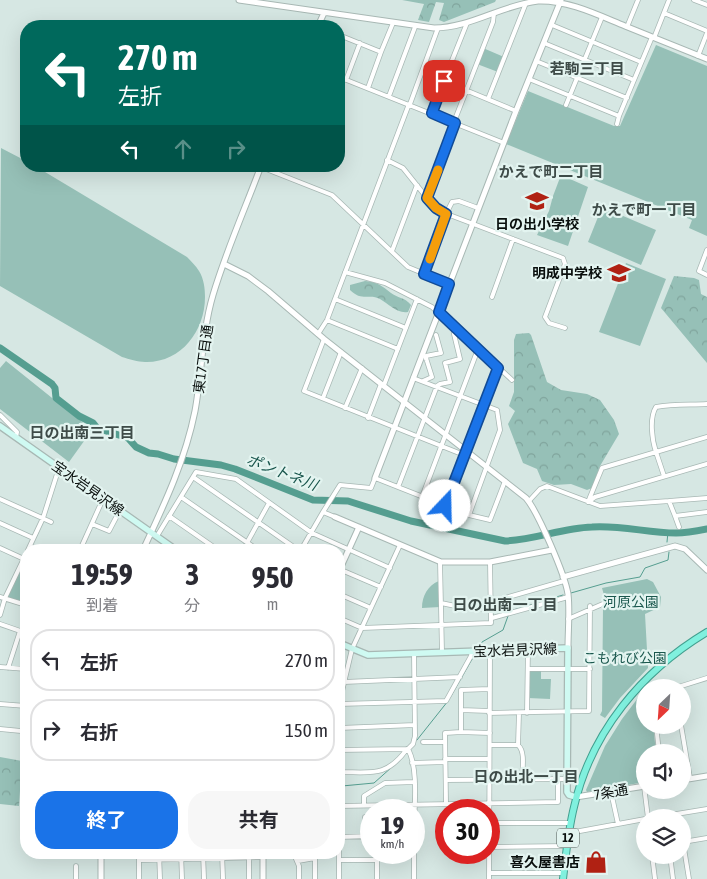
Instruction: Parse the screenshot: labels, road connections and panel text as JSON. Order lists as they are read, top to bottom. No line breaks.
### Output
{"streets":{"highway":["12"],"main road":["宝水岩見沢線"],"street":["東17丁目通","7条通"]},"crossings":[["東17丁目通","宝水岩見沢線"],["宝水岩見沢線","7条通"],["宝水岩見沢線","12"],["7条通","12"]],"districts":["若駒三丁目","かえで町二丁目","かえで町一丁目","日の出南三丁目","日の出南一丁目","日の出北一丁目"],"water":["ポントネ川"],"parks":["河原公園","こもれび公園"],"places":{"school or university":["日の出小学校","明成中学校"],"shop":["喜久屋書店"]},"north":"bottom left","page":{"turn":["270 m","左折"],"eta":["19:59","到着","3","分","950","m"],"list":[{"name":"左折","value":"270 m"},{"name":"右折","value":"150 m"}],"buttons":["終了","共有"],"speed":"19 km/h","limit":"30"}}
